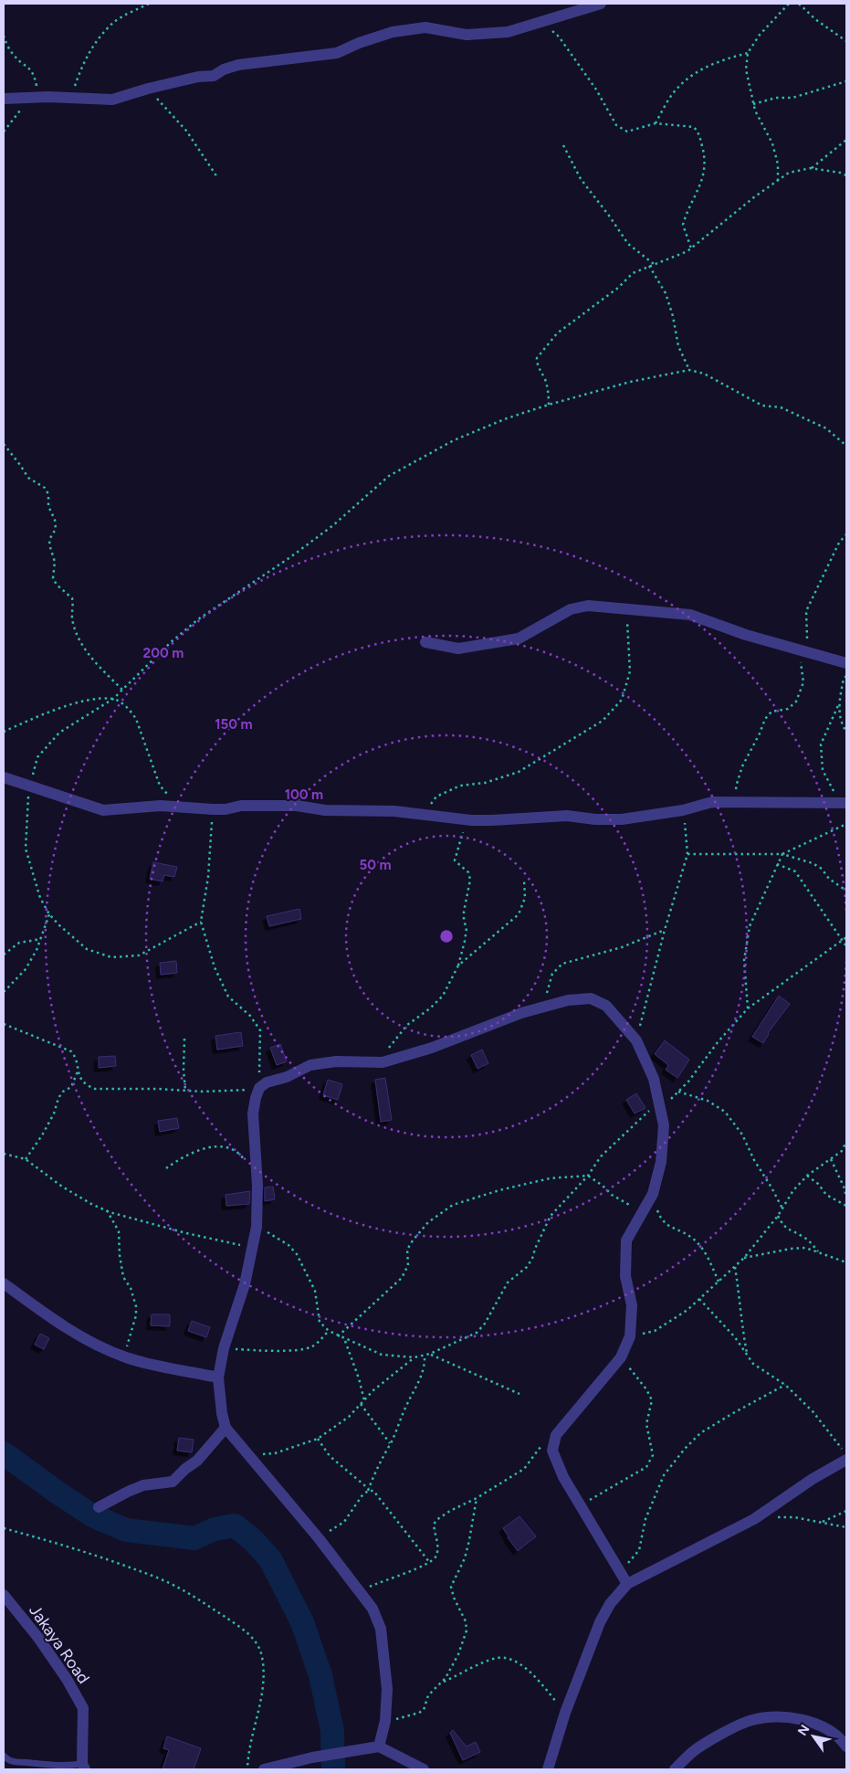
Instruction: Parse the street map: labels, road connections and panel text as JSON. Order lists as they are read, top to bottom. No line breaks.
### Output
{"streets":{"street":["Jakaya Road"]},"north":"top left","rings":["200 m","150 m","100 m","50 m"]}
